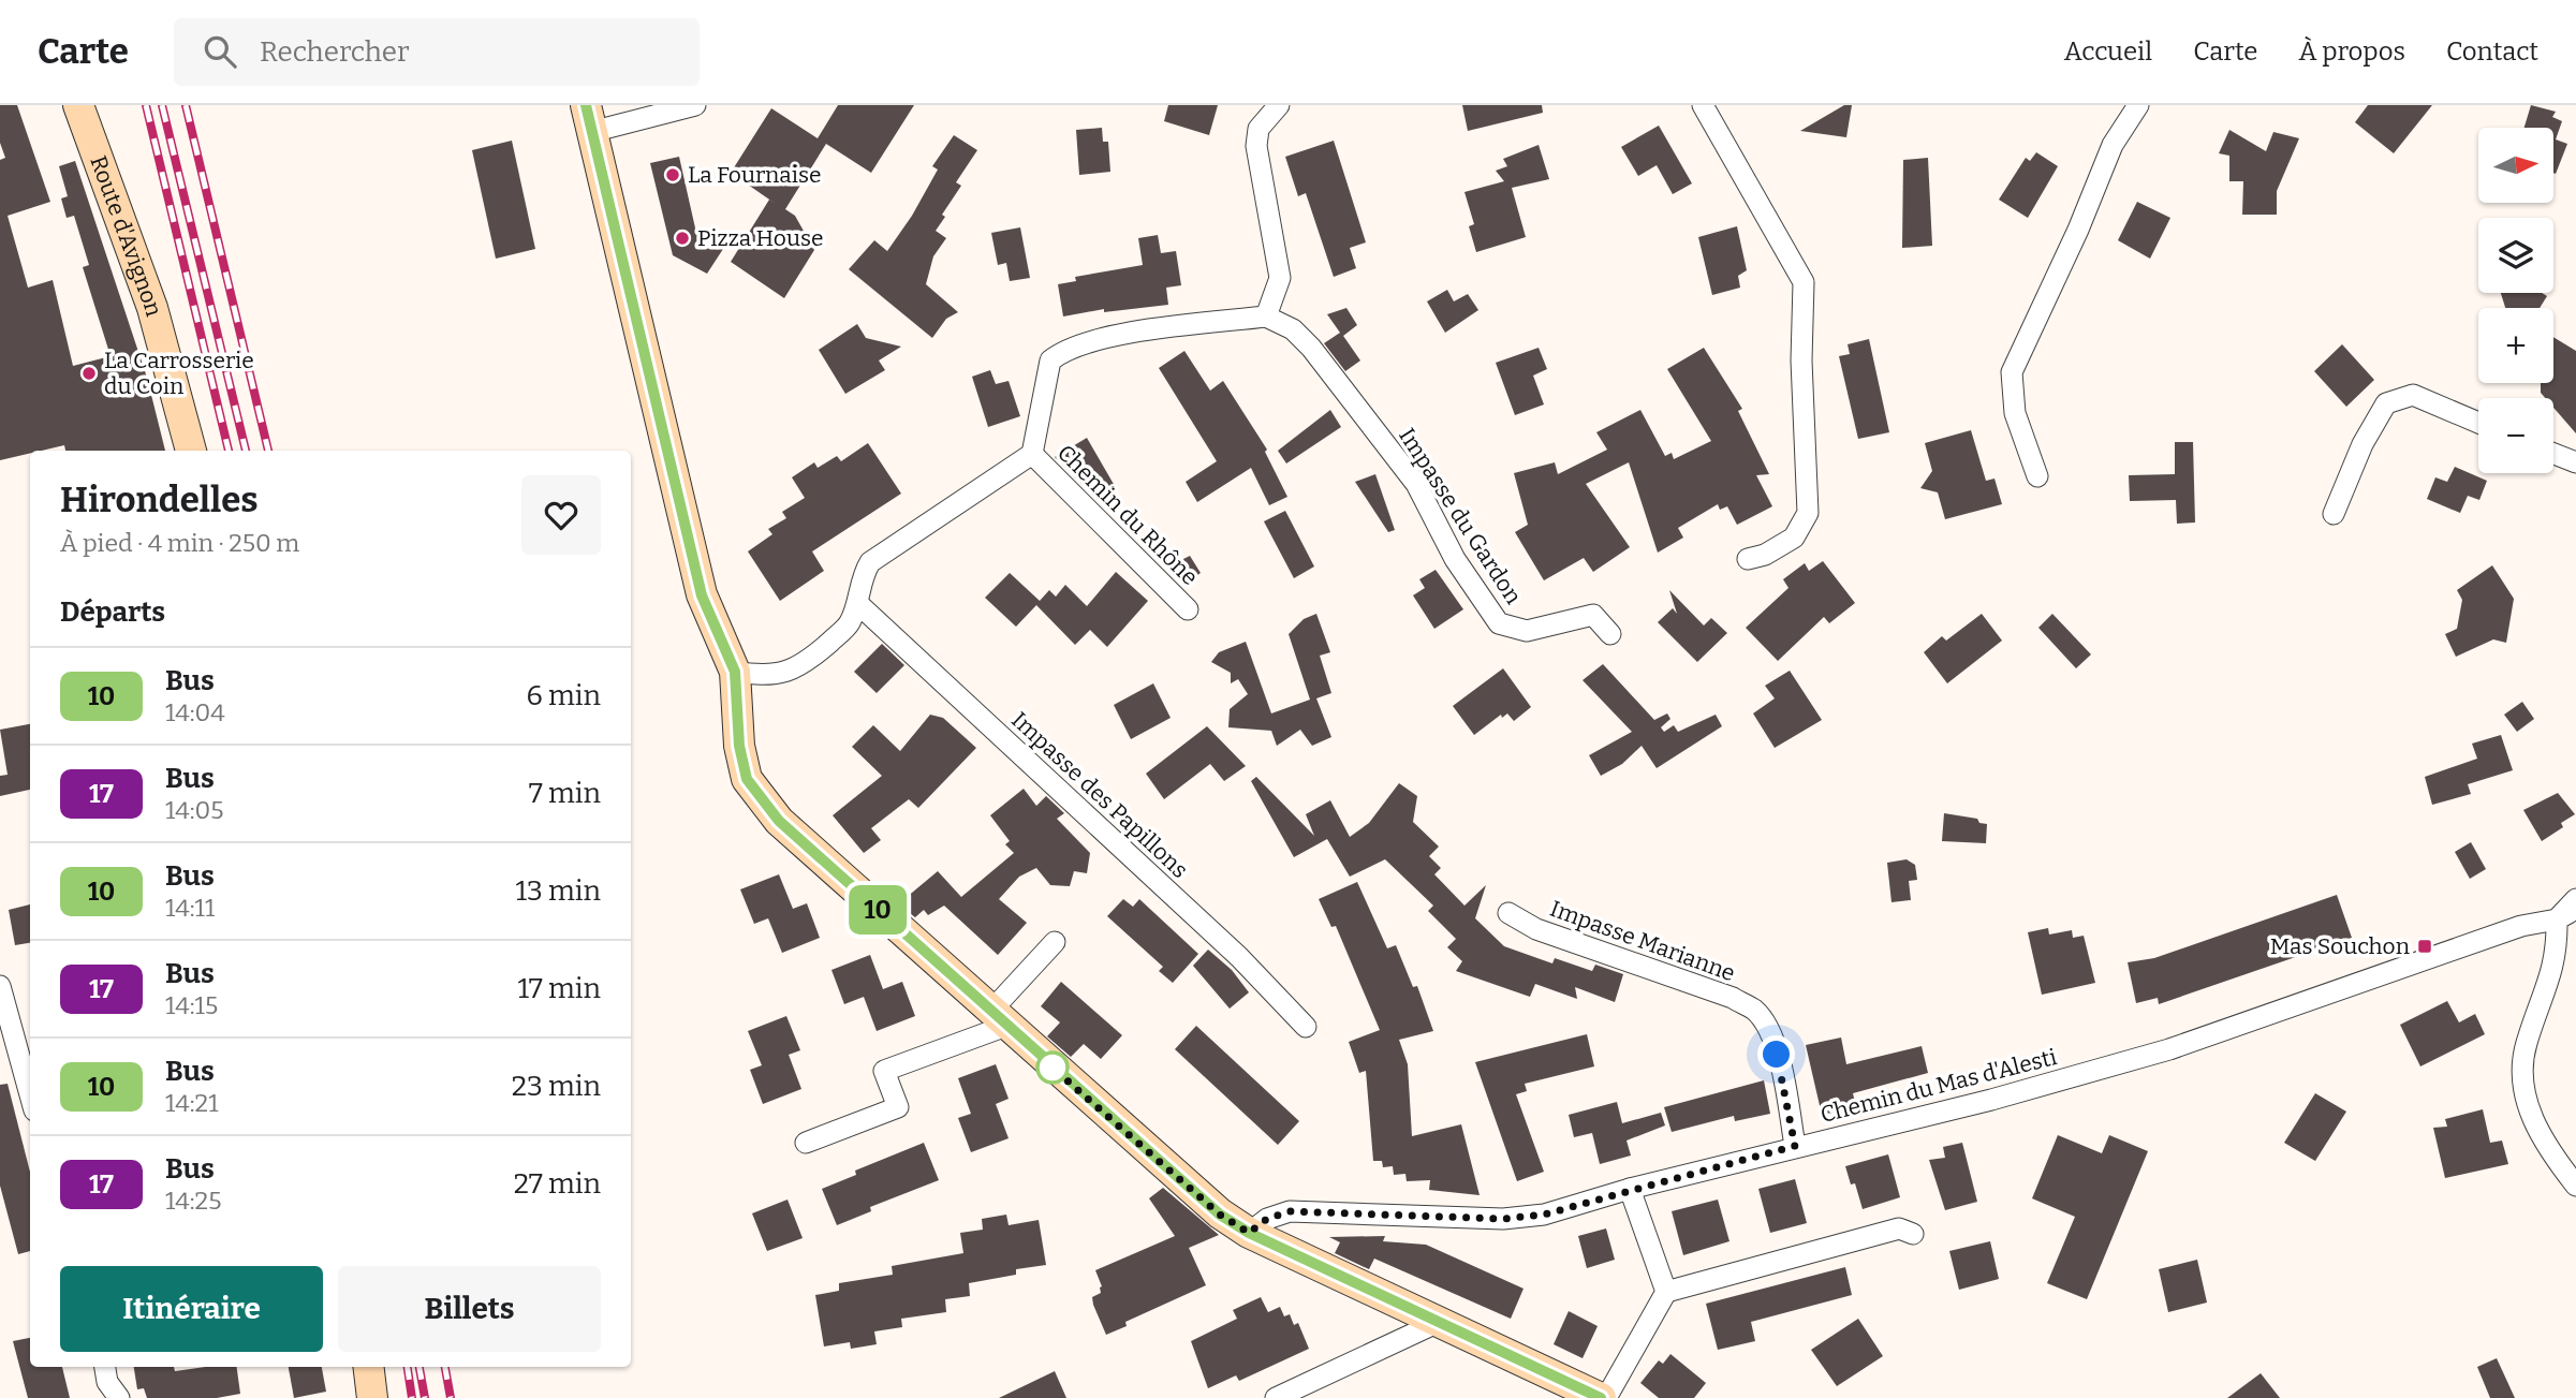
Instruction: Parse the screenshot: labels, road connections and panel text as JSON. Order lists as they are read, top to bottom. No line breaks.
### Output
{"streets":{"street":["Route d'Avignon","Chemin du Rhône","Impasse du Gardon","Impasse des Papillons","Impasse Marianne","Chemin du Mas d'Alesti"]},"crossings":[["Impasse Marianne","Chemin du Mas d'Alesti"]],"places":{"other":["La Fournaise","Pizza House","La Carrosserie du Coin"],"transit":["Mas Souchon"]},"lines":["bus line 10"],"north":"right","page":{"header":"Carte","search":"Rechercher","nav":["Accueil","Carte","À propos","Contact"],"on_map":"10","map_buttons":["+","−"],"heading":[["Hirondelles","À pied · 4 min · 250 m"],"Départs"],"list":[{"mark":"10","name":"Bus","note":"14:04","value":"6 min"},{"mark":"17","name":"Bus","note":"14:05","value":"7 min"},{"mark":"10","name":"Bus","note":"14:11","value":"13 min"},{"mark":"17","name":"Bus","note":"14:15","value":"17 min"},{"mark":"10","name":"Bus","note":"14:21","value":"23 min"},{"mark":"17","name":"Bus","note":"14:25","value":"27 min"}],"buttons":["Itinéraire","Billets"]}}
